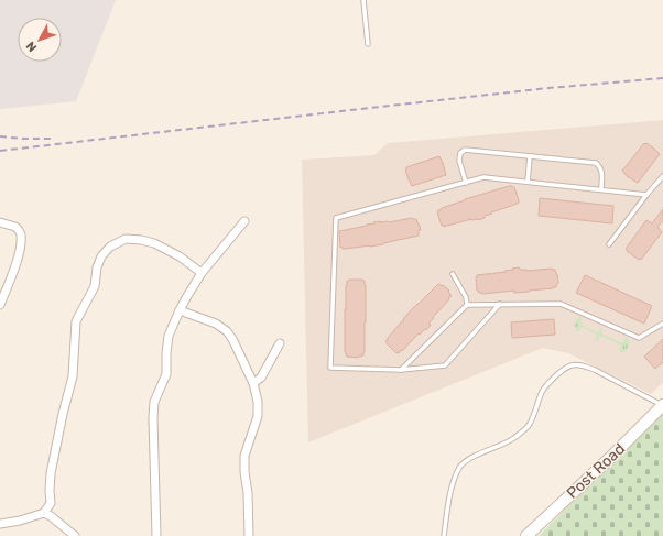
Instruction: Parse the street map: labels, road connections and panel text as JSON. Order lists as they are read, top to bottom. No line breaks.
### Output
{"streets":{"street":["Post Road"]},"north":"bottom left"}
